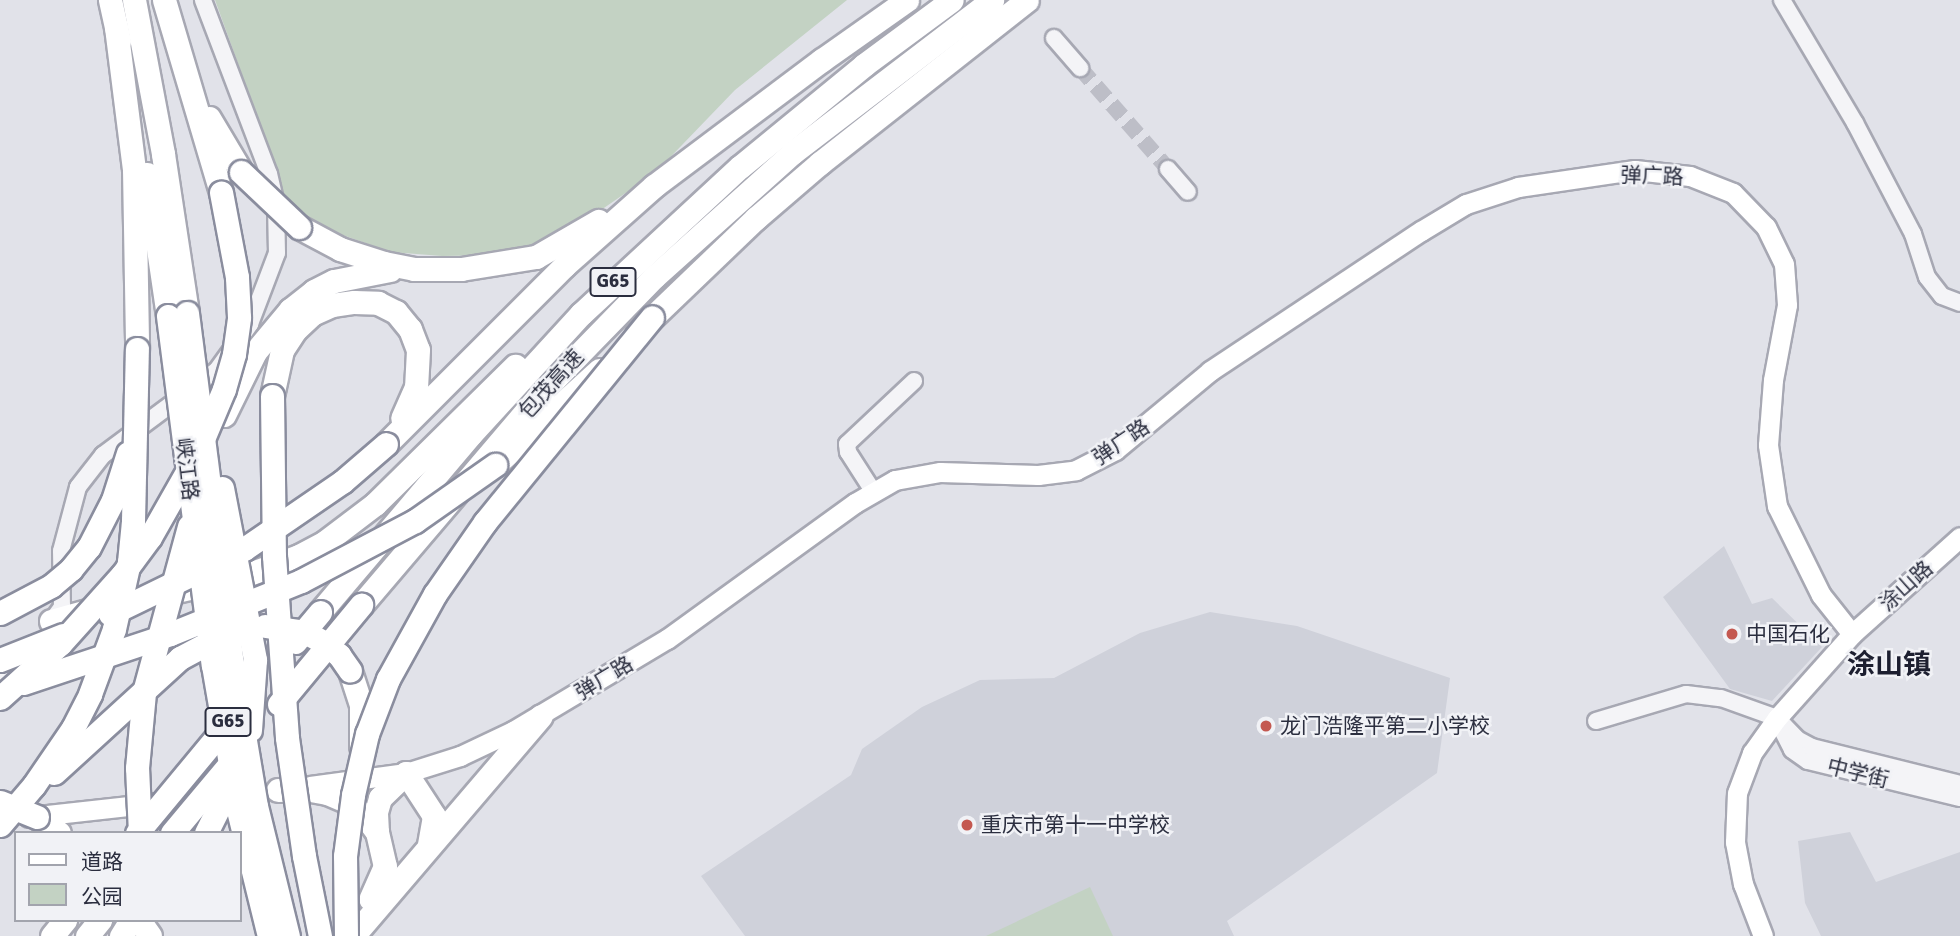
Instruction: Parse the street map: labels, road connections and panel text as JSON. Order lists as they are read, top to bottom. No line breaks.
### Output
{"streets":{"highway":["G65","包茂高速","峡江路"],"main road":["弹广路","涂山路"],"street":["中学街"]},"crossings":[["弹广路","涂山路"],["涂山路","中学街"]],"districts":["涂山镇"],"places":["中国石化","龙门浩隆平第二小学校","重庆市第十一中学校"],"legend":["道路","公园"]}
